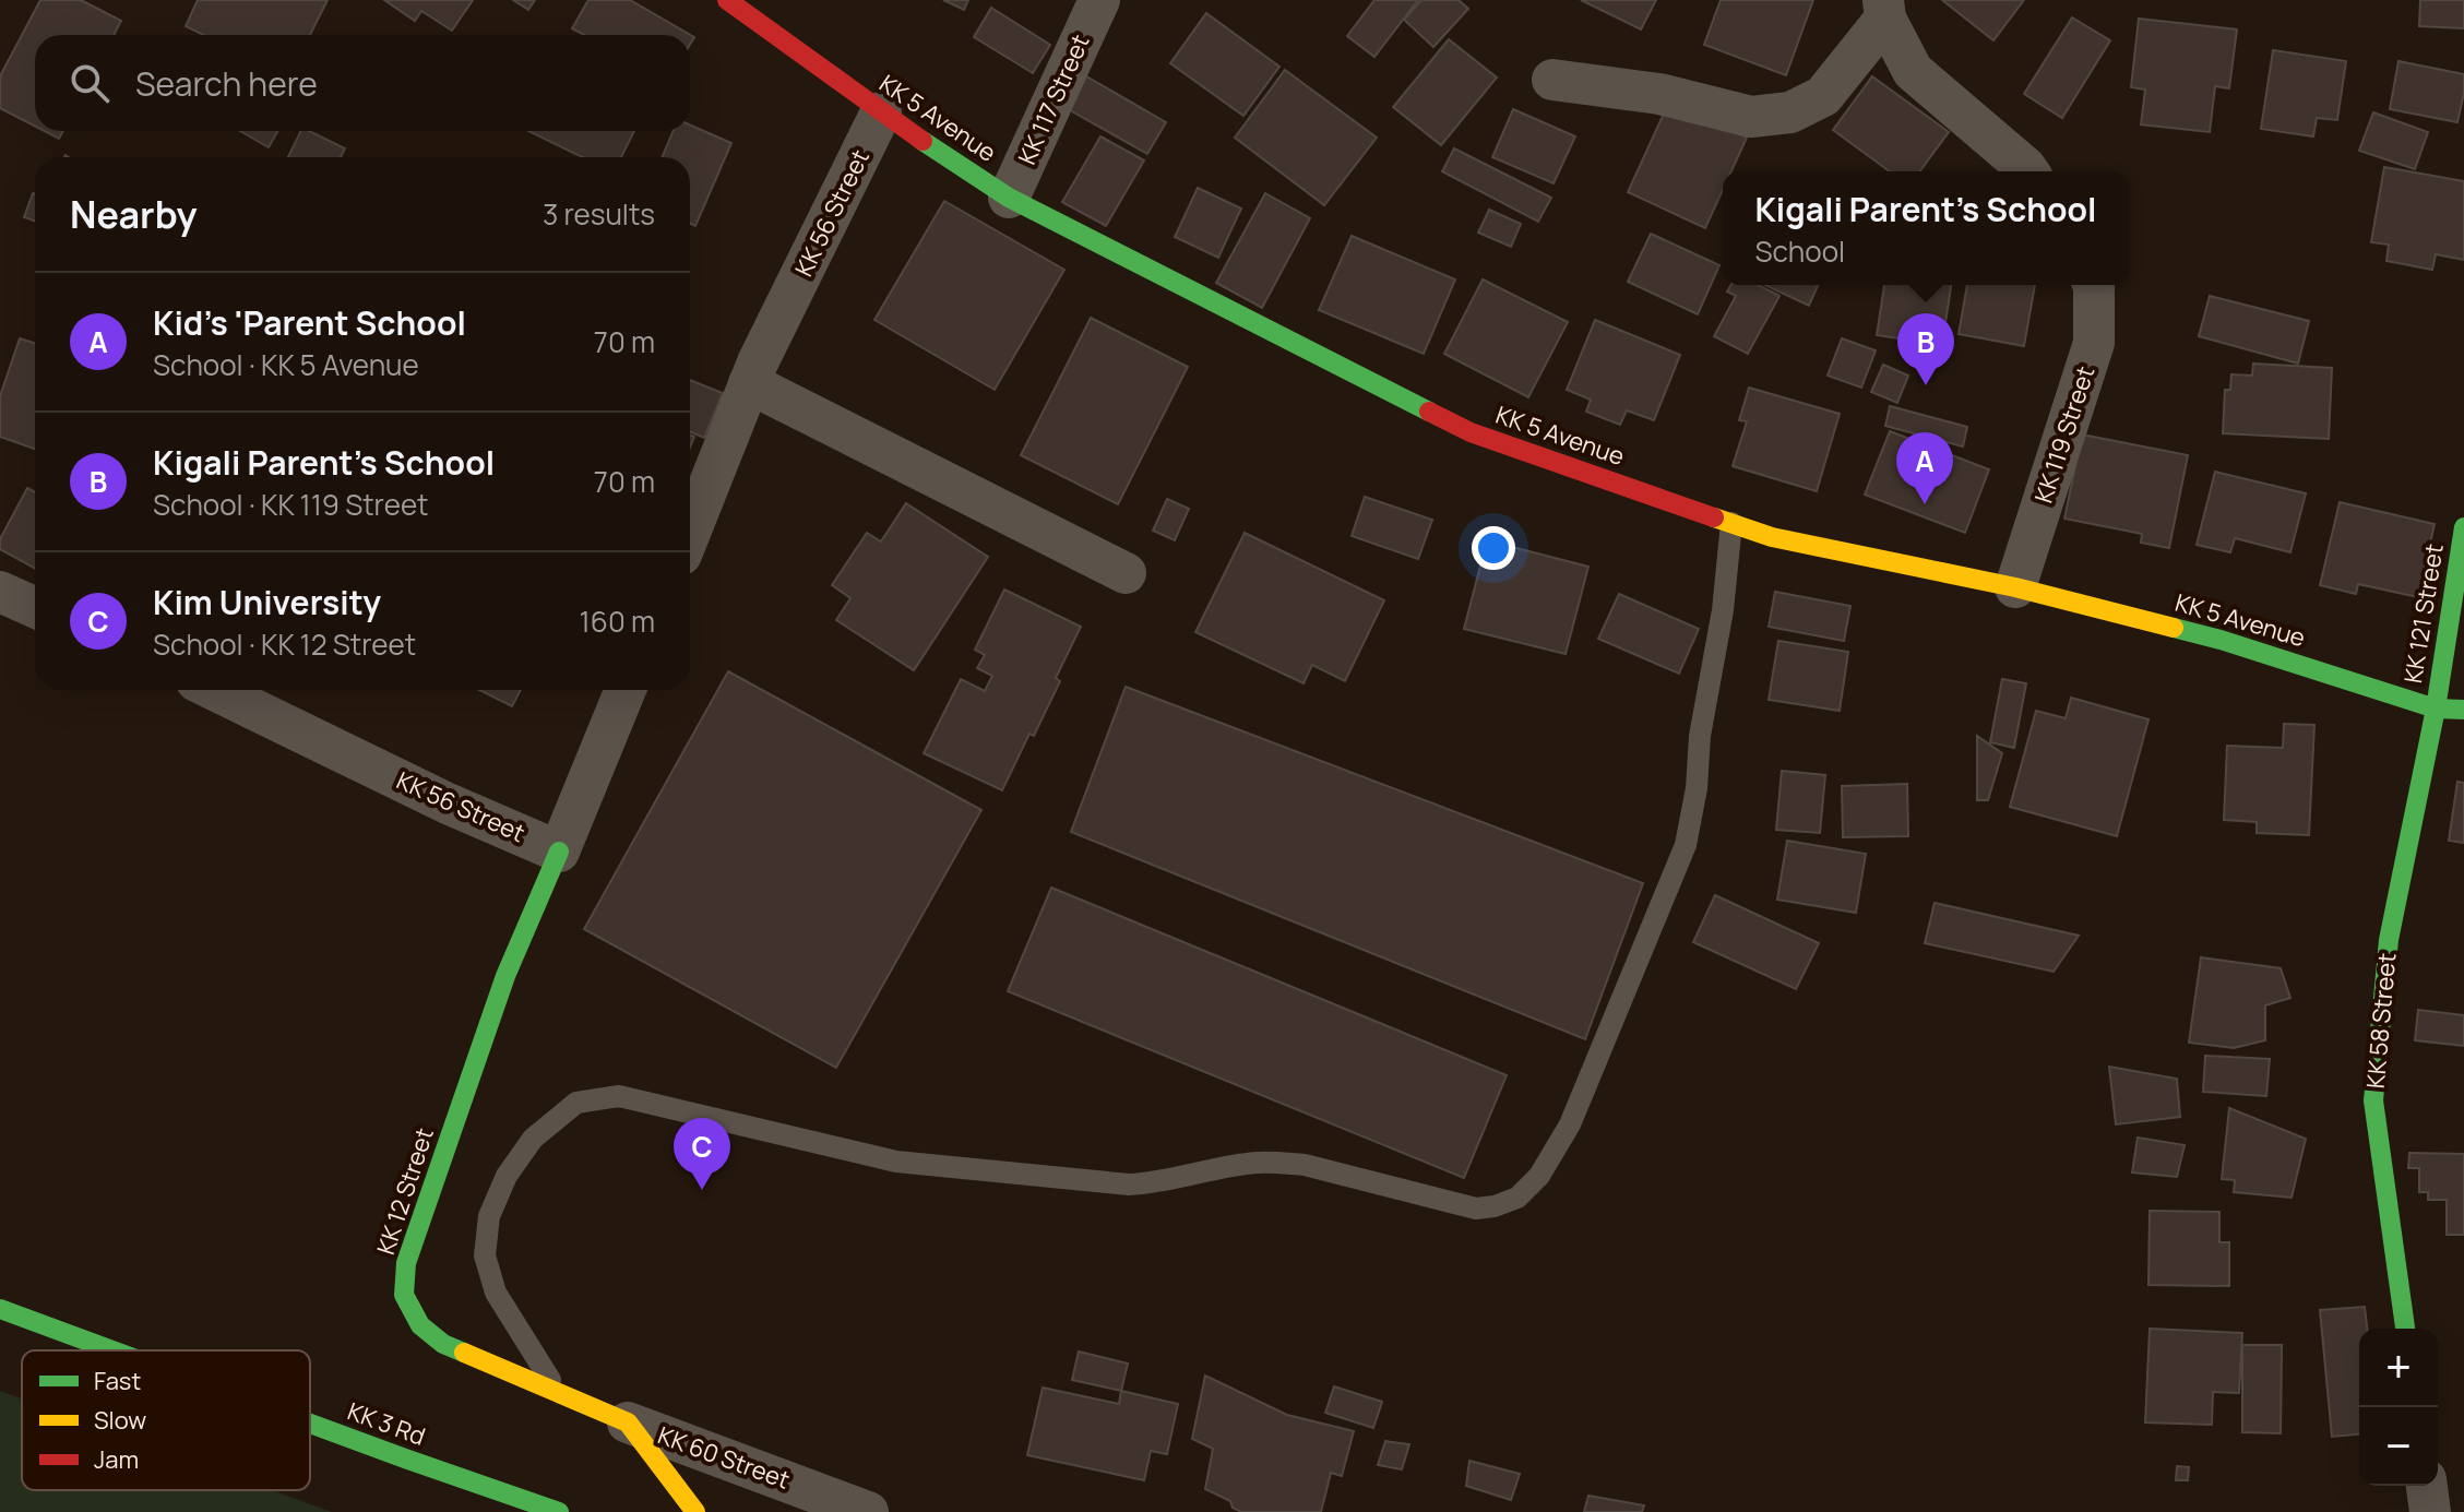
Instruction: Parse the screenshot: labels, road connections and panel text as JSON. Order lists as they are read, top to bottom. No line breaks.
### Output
{"streets":{"main road":["KK 5 Avenue","KK 121 Street","KK 58 Street","KK 12 Street","KK 3 Rd"],"street":["KK 117 Street","KK 56 Street","KK 119 Street","KK 60 Street"]},"crossings":[["KK 117 Street","KK 5 Avenue"],["KK 5 Avenue","KK 56 Street"],["KK 5 Avenue","KK 119 Street"],["KK 5 Avenue","KK 121 Street"],["KK 5 Avenue","KK 58 Street"],["KK 56 Street","KK 12 Street"],["KK 121 Street","KK 58 Street"],["KK 12 Street","KK 60 Street"]],"legend":["Fast","Slow","Jam"],"page":{"search":"Search here","heading":["Nearby","3 results"],"popup":["Kigali Parent's School","School"],"list":[{"mark":"A","name":"Kid's 'Parent School","note":"School · KK 5 Avenue","value":"70 m"},{"mark":"B","name":"Kigali Parent's School","note":"School · KK 119 Street","value":"70 m"},{"mark":"C","name":"Kim University","note":"School · KK 12 Street","value":"160 m"}],"pins":["B","A","C"],"map_buttons":["+","−"]}}
